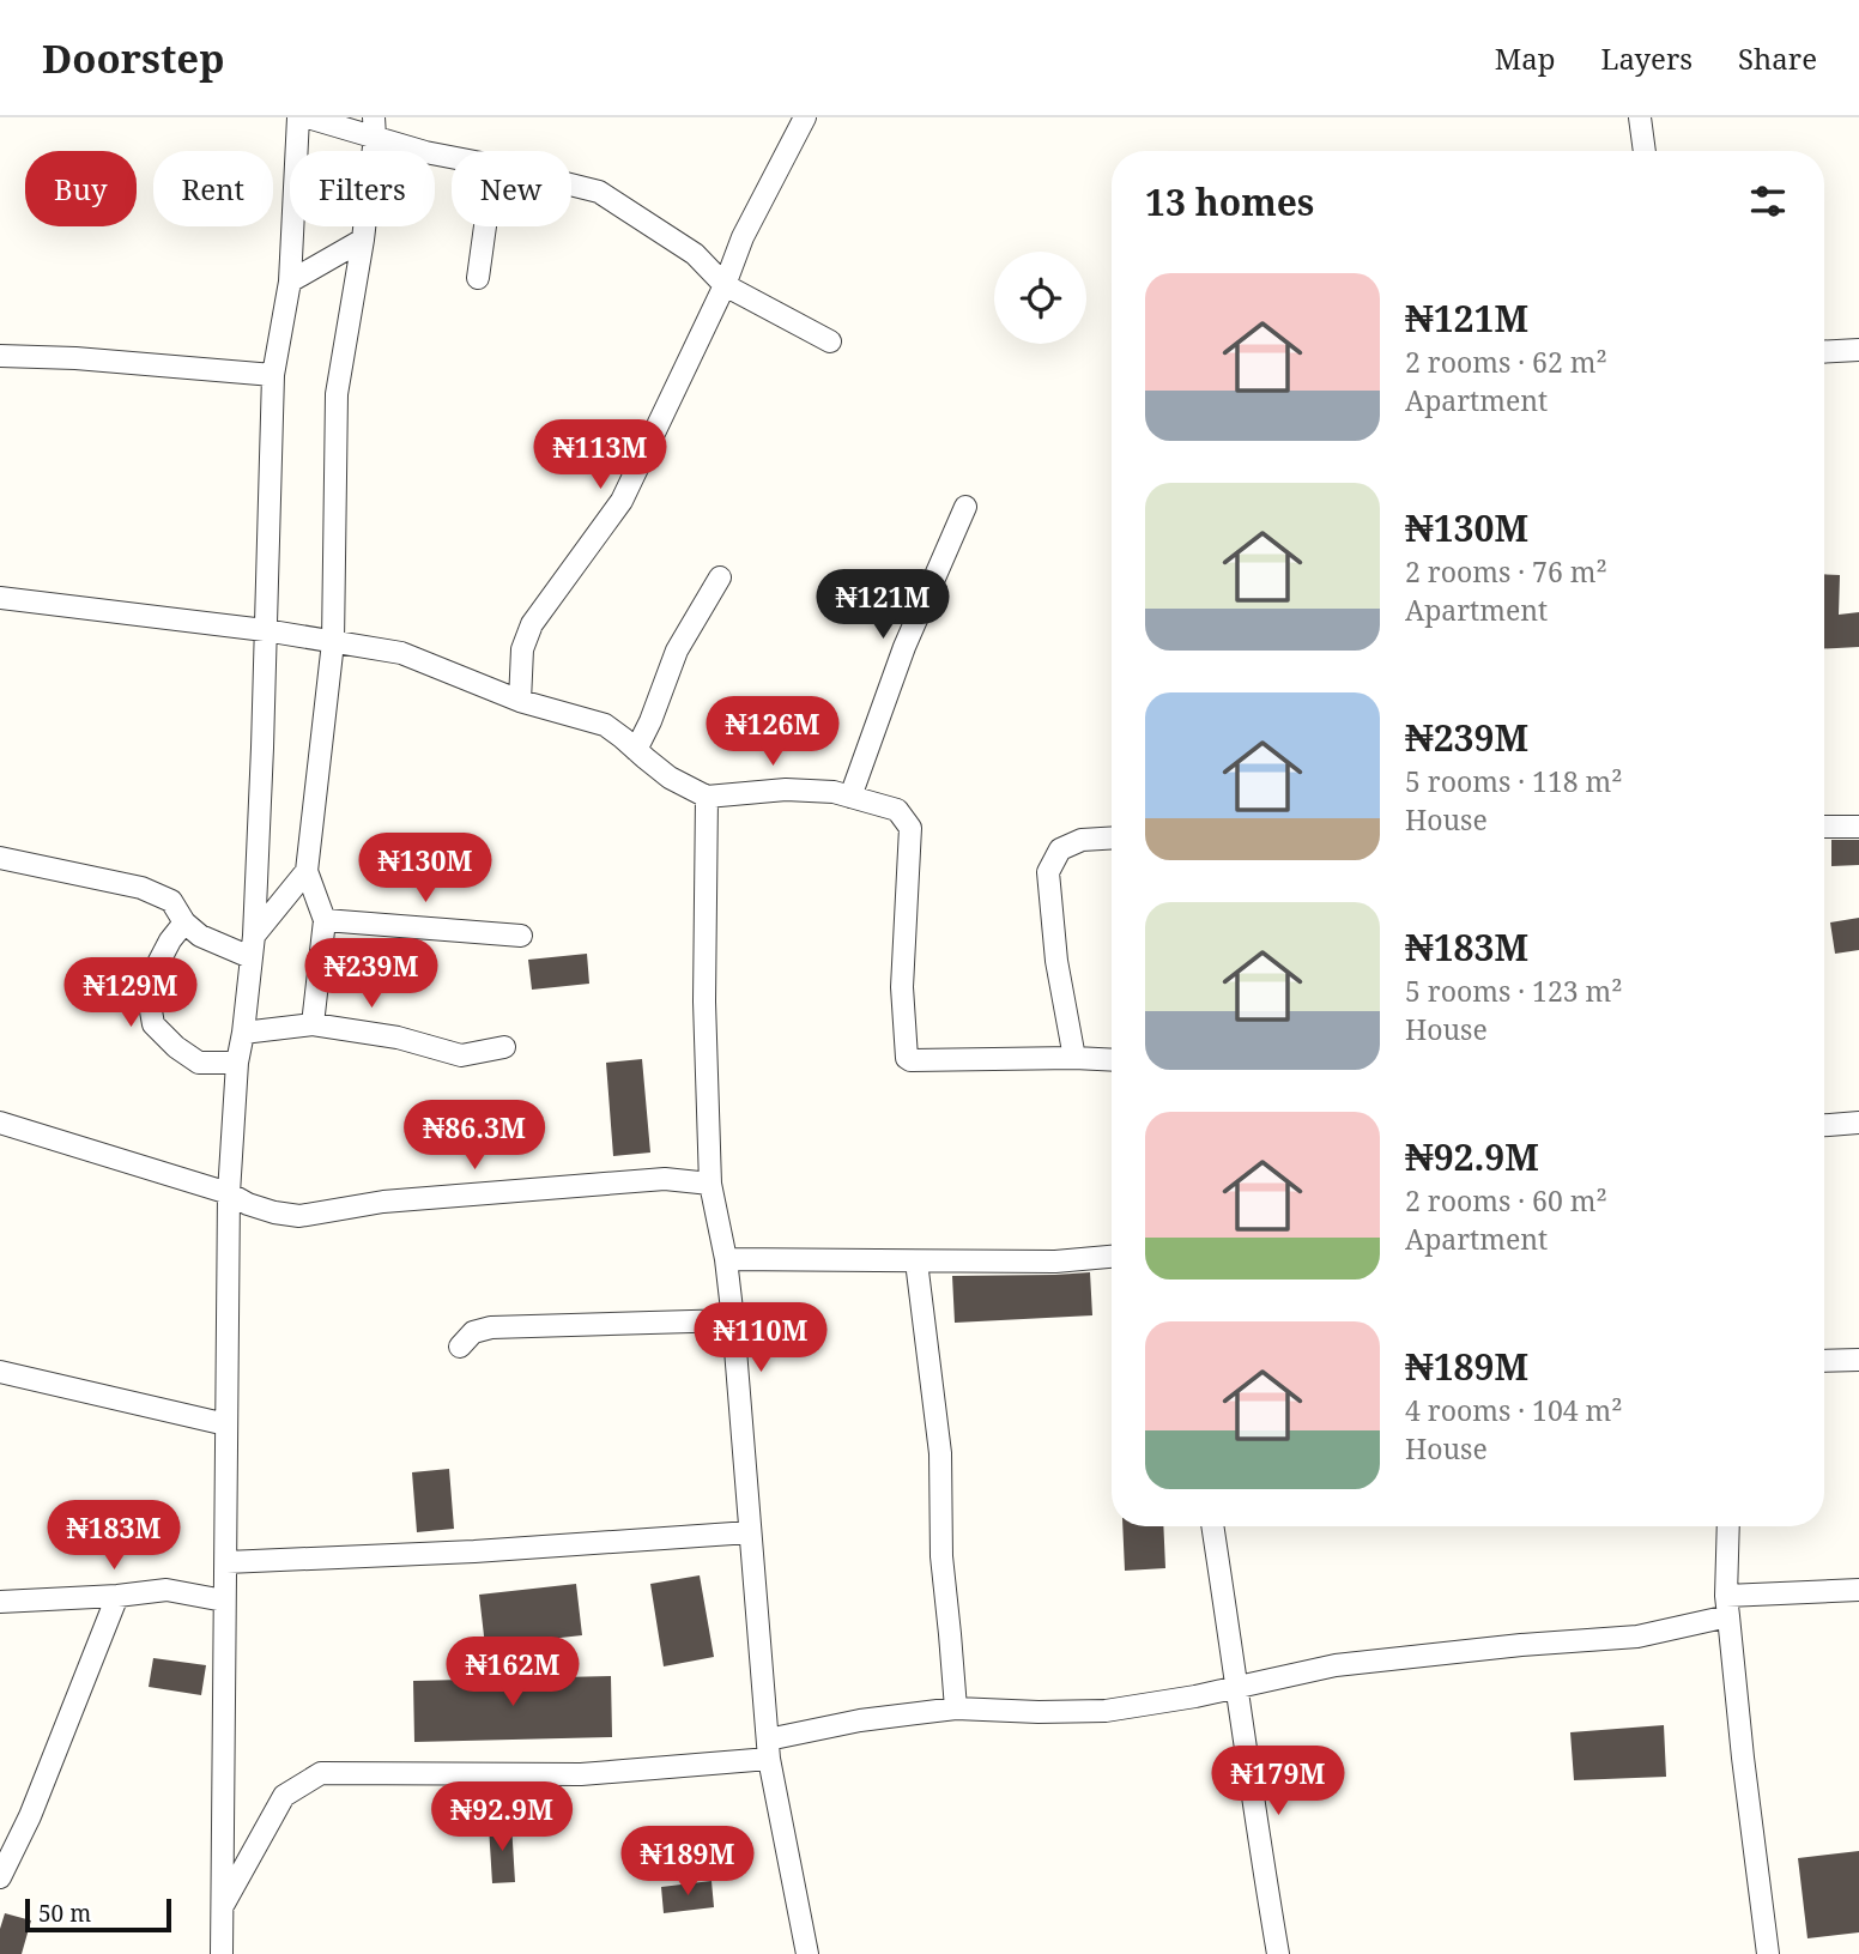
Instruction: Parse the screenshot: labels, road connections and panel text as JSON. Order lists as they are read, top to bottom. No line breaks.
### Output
{"scale_bar":"50 m","page":{"header":"Doorstep","nav":["Map","Layers","Share"],"chip":["Buy","Rent","Filters","New"],"heading":"13 homes","list":[{"name":"₦121M","note":"2 rooms · 62 m² · Apartment"},{"name":"₦130M","note":"2 rooms · 76 m² · Apartment"},{"name":"₦239M","note":"5 rooms · 118 m² · House"},{"name":"₦183M","note":"5 rooms · 123 m² · House"},{"name":"₦92.9M","note":"2 rooms · 60 m² · Apartment"},{"name":"₦189M","note":"4 rooms · 104 m² · House"}],"price":["₦113M","₦121M","₦126M","₦130M","₦239M","₦129M","₦86.3M","₦110M","₦183M","₦162M","₦179M","₦92.9M","₦189M"],"scale":"50 m"}}
